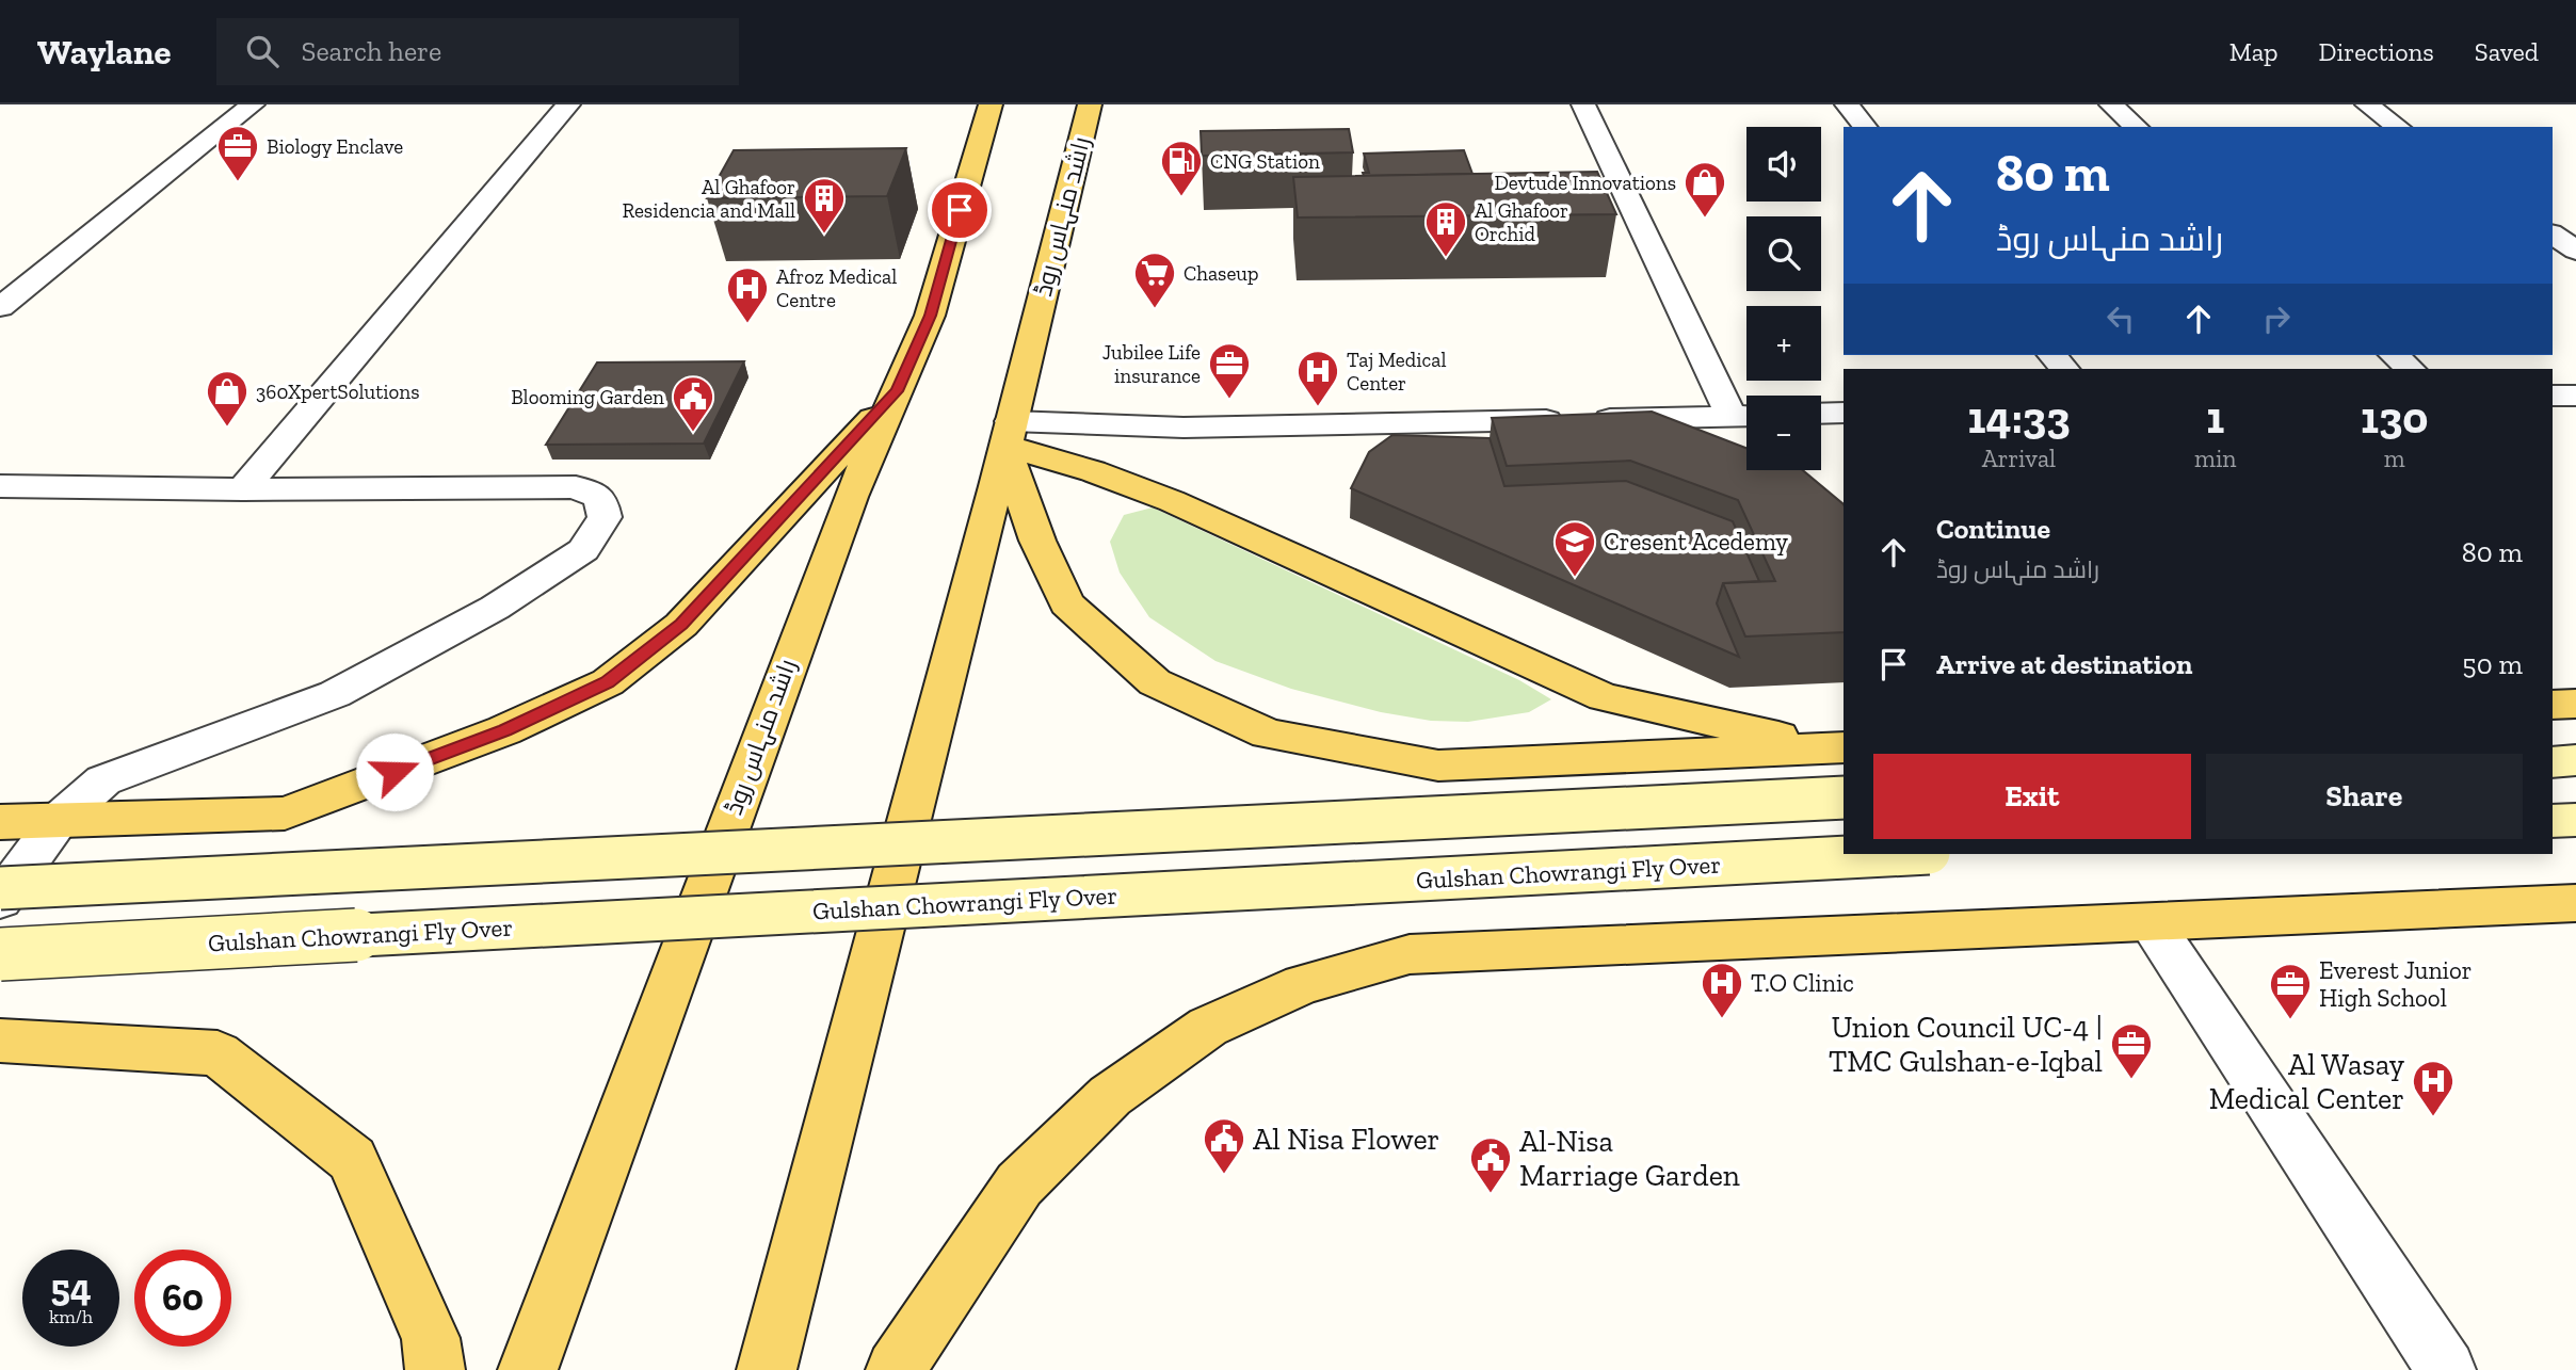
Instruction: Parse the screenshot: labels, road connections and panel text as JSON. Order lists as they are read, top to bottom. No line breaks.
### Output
{"streets":{"main road":["راشد منہاس روڈ","Gulshan Chowrangi Fly Over"]},"places":{"office":["Biology Enclave","Jubilee Life insurance","Everest Junior High School","Union Council UC-4 | TMC Gulshan-e-Iqbal"],"fuel station":["CNG Station"],"shop":["Devtude Innovations","360XpertSolutions"],"building":["Al Ghafoor Residencia and Mall","Al Ghafoor Orchid"],"supermarket":["Chaseup"],"hospital":["Afroz Medical Centre","Taj Medical Center","T.O Clinic","Al Wasay Medical Center"],"public building":["Blooming Garden","Al Nisa Flower","Al-Nisa Marriage Garden"],"school or university":["Cresent Acedemy"]},"page":{"header":"Waylane","search":"Search here","nav":["Map","Directions","Saved"],"map_buttons":["+","−"],"turn":["80 m","راشد منہاس روڈ"],"eta":["14:33","Arrival","1","min","130","m"],"list":[{"name":"Continue","note":"راشد منہاس روڈ","value":"80 m"},{"name":"Arrive at destination","value":"50 m"}],"buttons":["Exit","Share"],"speed":"54 km/h","limit":"60"}}
